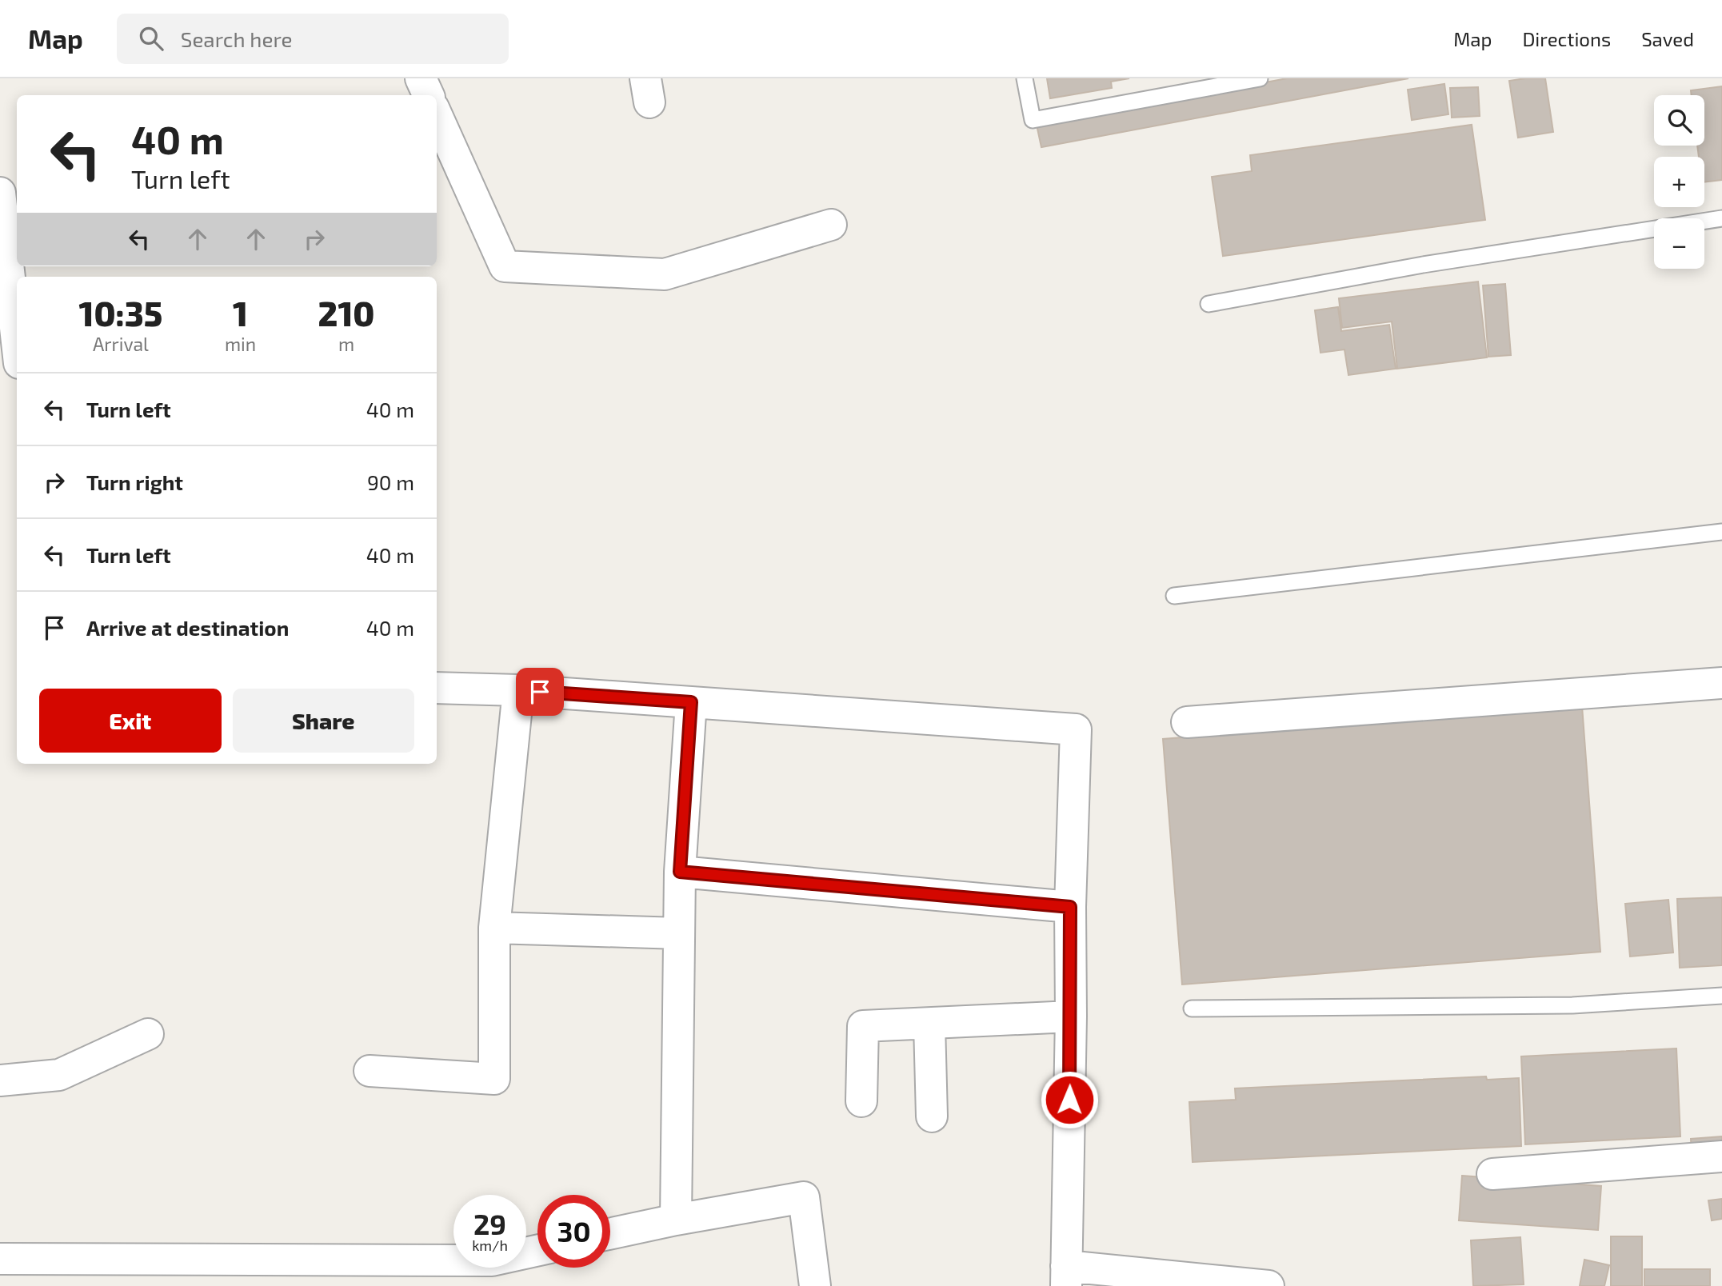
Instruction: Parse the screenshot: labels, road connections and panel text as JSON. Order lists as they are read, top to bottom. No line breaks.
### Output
{"page":{"header":"Map","search":"Search here","nav":["Map","Directions","Saved"],"map_buttons":["+","−"],"turn":["40 m","Turn left"],"eta":["10:35","Arrival","1","min","210","m"],"list":[{"name":"Turn left","value":"40 m"},{"name":"Turn right","value":"90 m"},{"name":"Turn left","value":"40 m"},{"name":"Arrive at destination","value":"40 m"}],"buttons":["Exit","Share"],"speed":"29 km/h","limit":"30"}}
